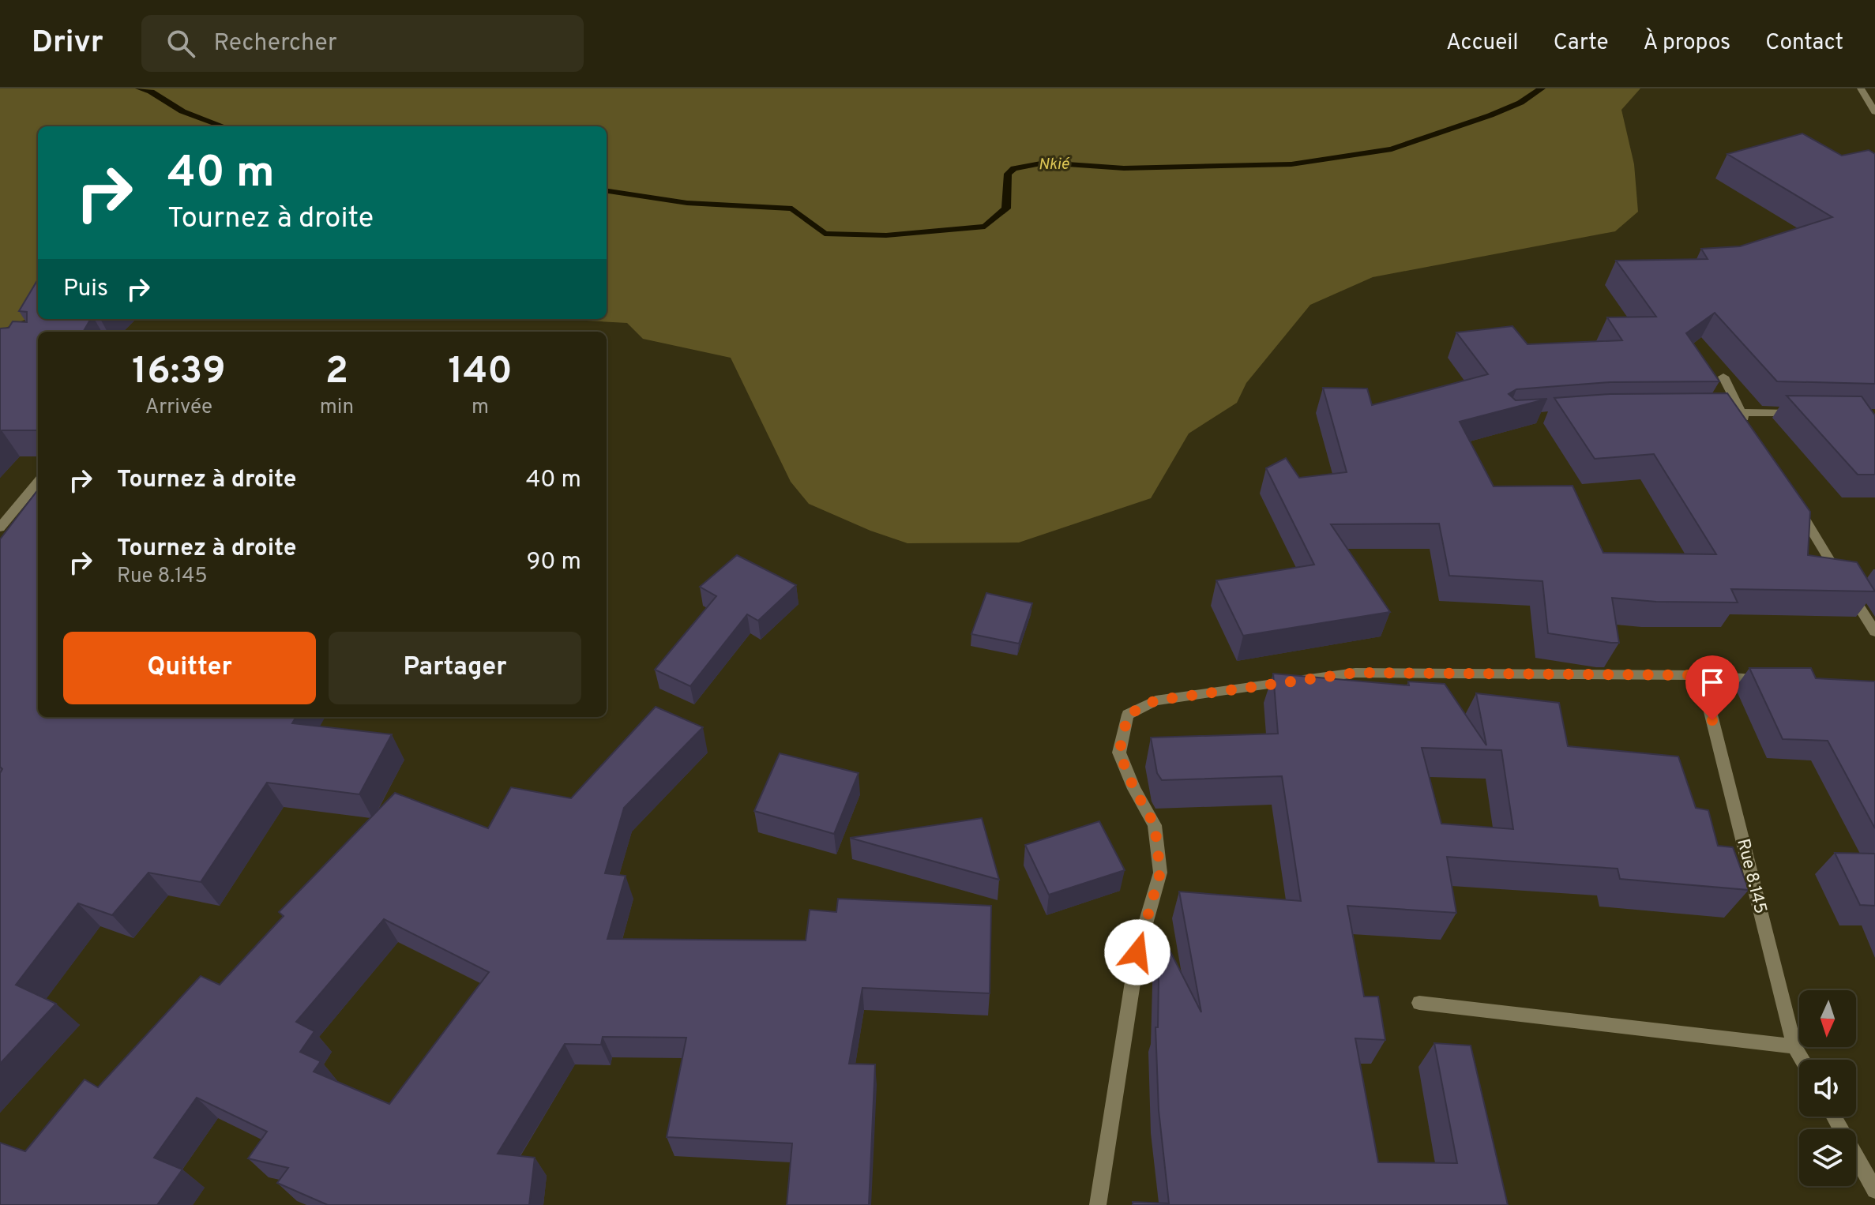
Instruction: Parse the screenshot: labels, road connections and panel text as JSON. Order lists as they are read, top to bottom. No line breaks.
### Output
{"streets":{"street":["Rue 8.145"]},"water":["Nkié"],"north":"bottom","page":{"header":"Drivr","search":"Rechercher","nav":["Accueil","Carte","À propos","Contact"],"turn":["40 m","Tournez à droite"],"then":"Puis","eta":["16:39","Arrivée","2","min","140","m"],"list":[{"name":"Tournez à droite","value":"40 m"},{"name":"Tournez à droite","note":"Rue 8.145","value":"90 m"}],"buttons":["Quitter","Partager"]}}
